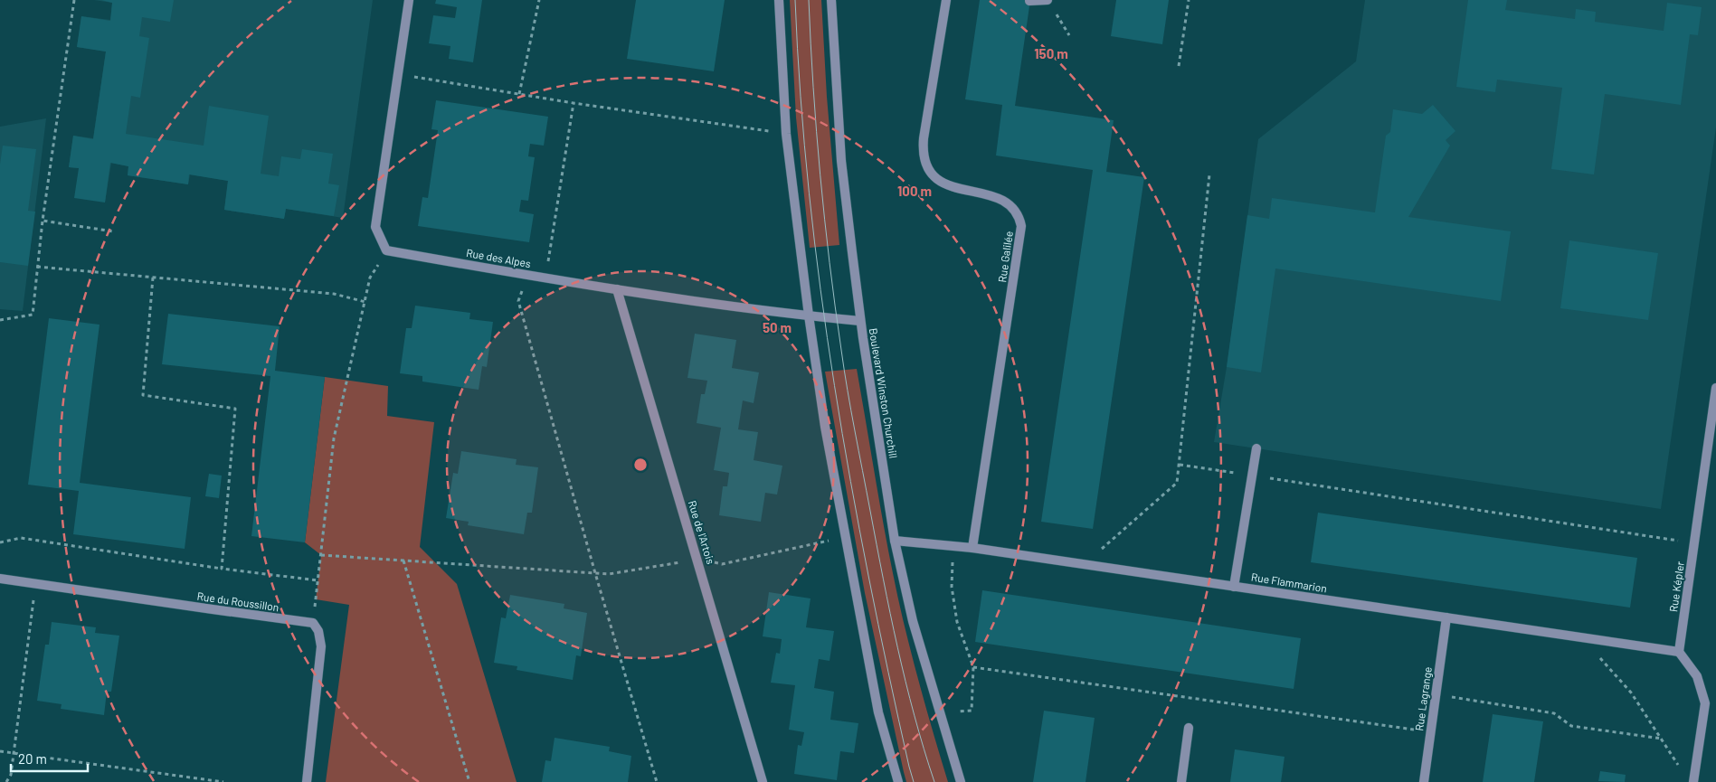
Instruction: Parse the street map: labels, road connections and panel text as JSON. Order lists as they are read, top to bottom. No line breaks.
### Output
{"streets":{"street":["Rue Galilée","Rue des Alpes","Boulevard Winston Churchill","Rue de l'Artois","Rue Flammarion","Rue Képler","Rue du Roussillon","Rue Lagrange"]},"crossings":[["Rue Galilée","Rue Flammarion"],["Rue des Alpes","Boulevard Winston Churchill"],["Rue des Alpes","Rue de l'Artois"],["Boulevard Winston Churchill","Rue Flammarion"],["Rue Flammarion","Rue Képler"],["Rue Flammarion","Rue Lagrange"]],"scale_bar":"20 m","rings":["150 m","100 m","50 m"]}
